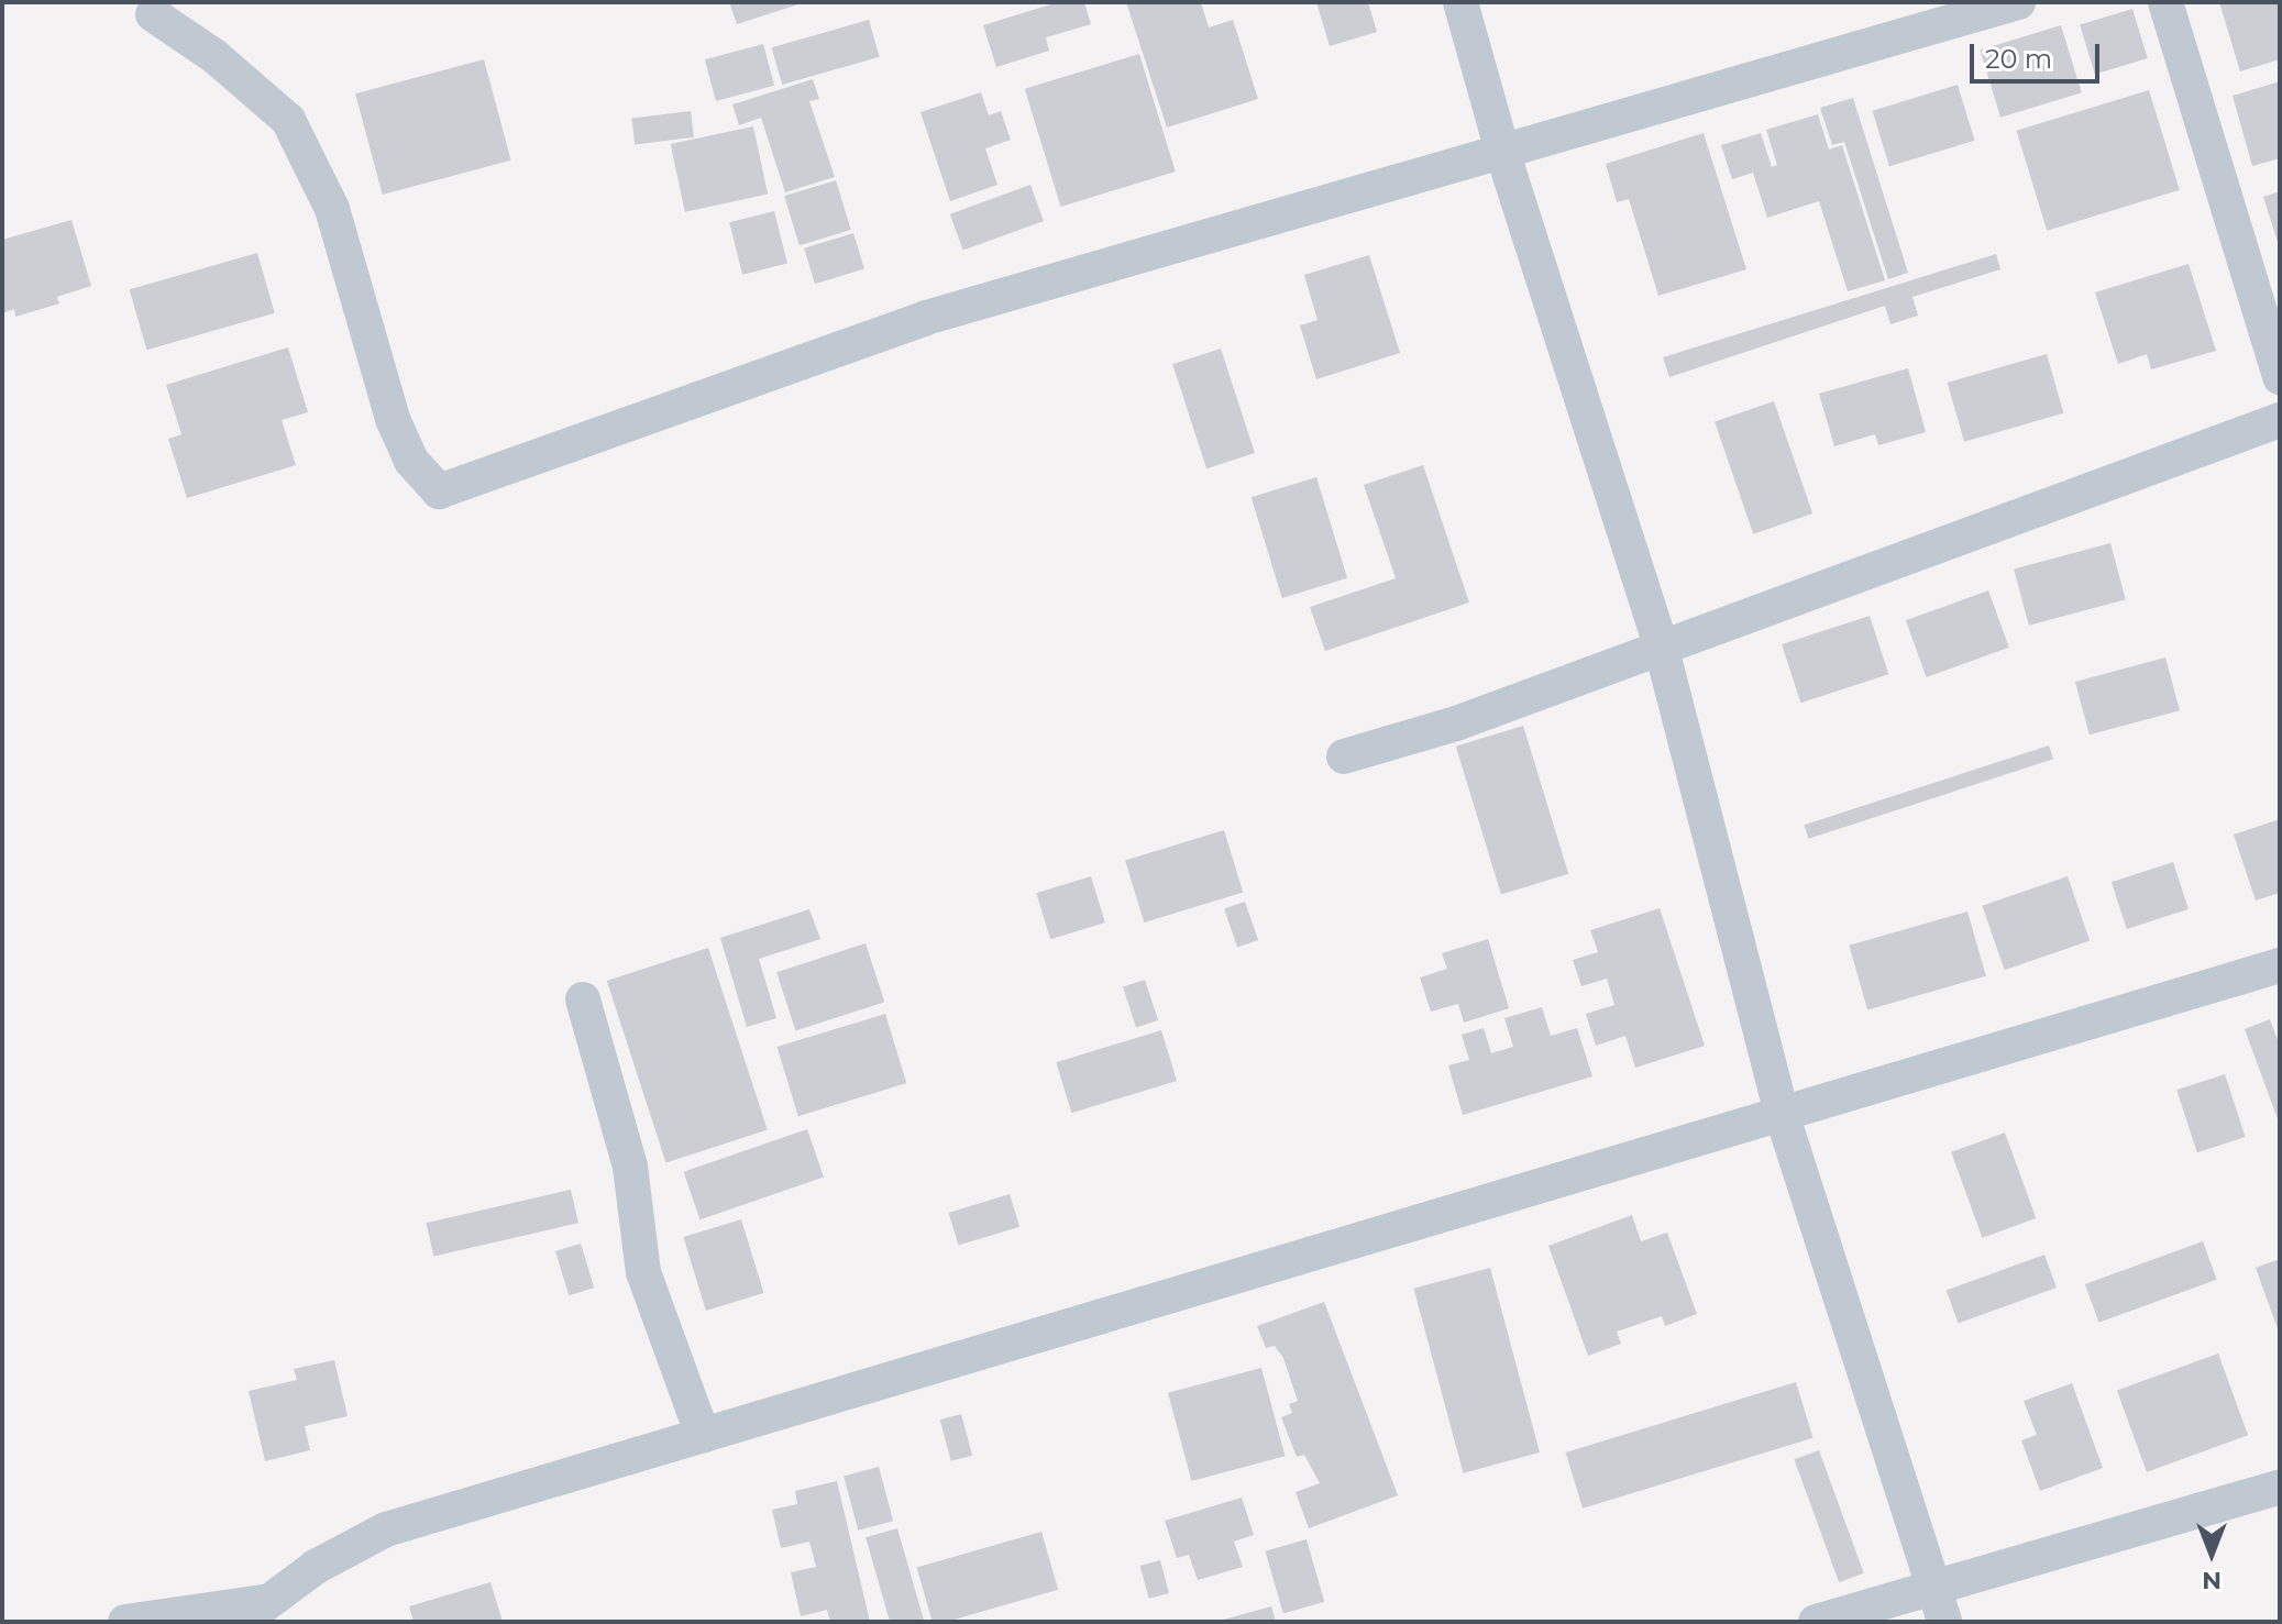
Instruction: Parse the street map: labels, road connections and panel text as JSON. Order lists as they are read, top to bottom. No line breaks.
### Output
{"scale_bar":"20 m","north":"bottom"}
